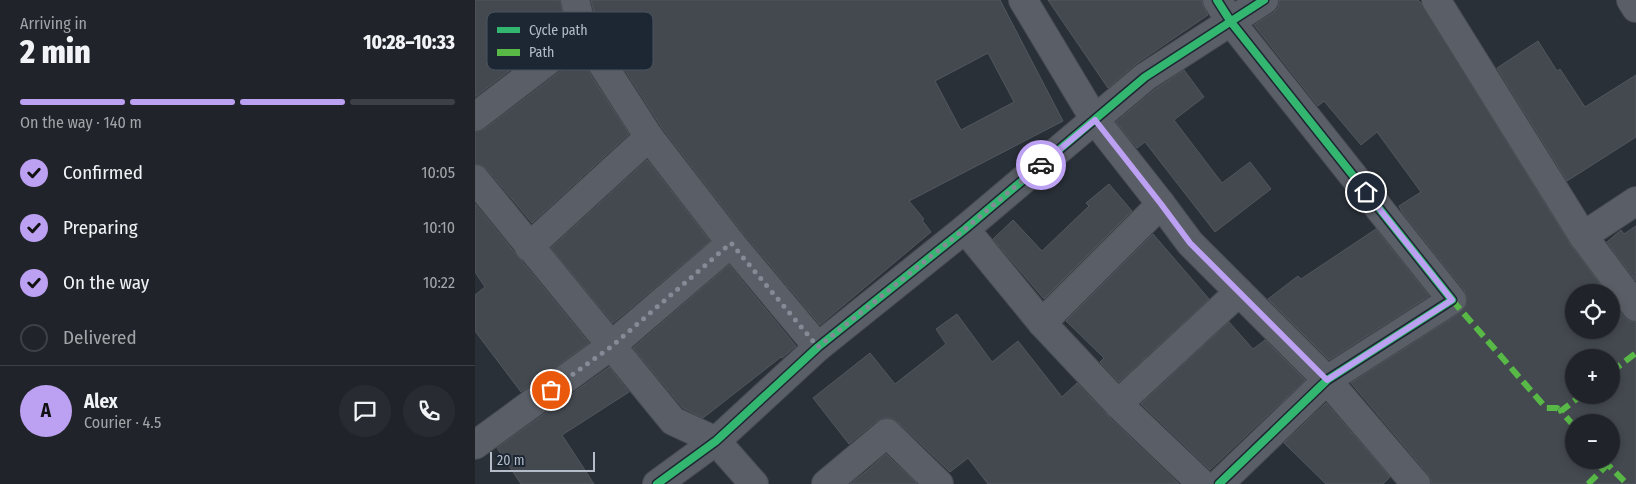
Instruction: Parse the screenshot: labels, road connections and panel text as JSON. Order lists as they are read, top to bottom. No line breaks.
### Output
{"legend":["Cycle path","Path"],"scale_bar":"20 m","page":{"heading":["2 min","Arriving in","10:28–10:33"],"panel":["Alex","Courier · 4.5"],"bar":"On the way · 140 m","list":[["Confirmed","10:05"],["Preparing","10:10"],["On the way","10:22"],"Delivered"],"map_buttons":["+","−"],"round":"A","scale":"20 m"}}
